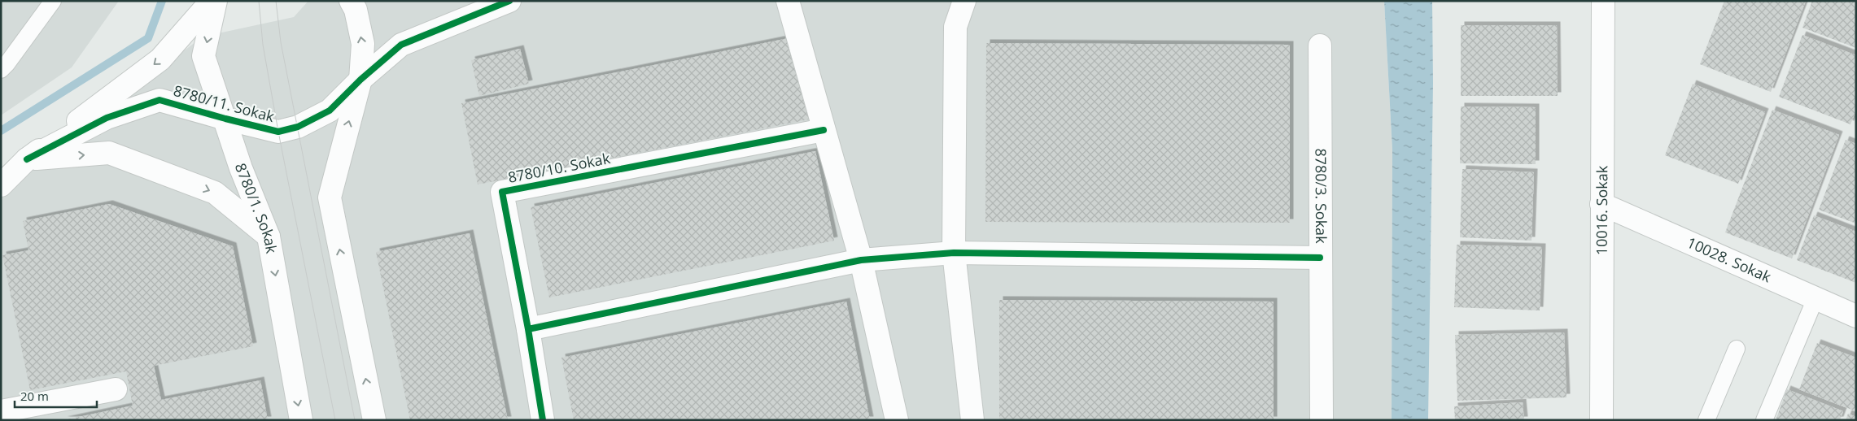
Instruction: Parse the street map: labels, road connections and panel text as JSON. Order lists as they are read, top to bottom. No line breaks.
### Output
{"streets":{"street":["8780/11. Sokak","8780/10. Sokak","8780/3. Sokak","8780/1. Sokak","10016. Sokak","10028. Sokak"]},"crossings":[["8780/11. Sokak","8780/1. Sokak"],["10016. Sokak","10028. Sokak"]],"scale_bar":"20 m"}
